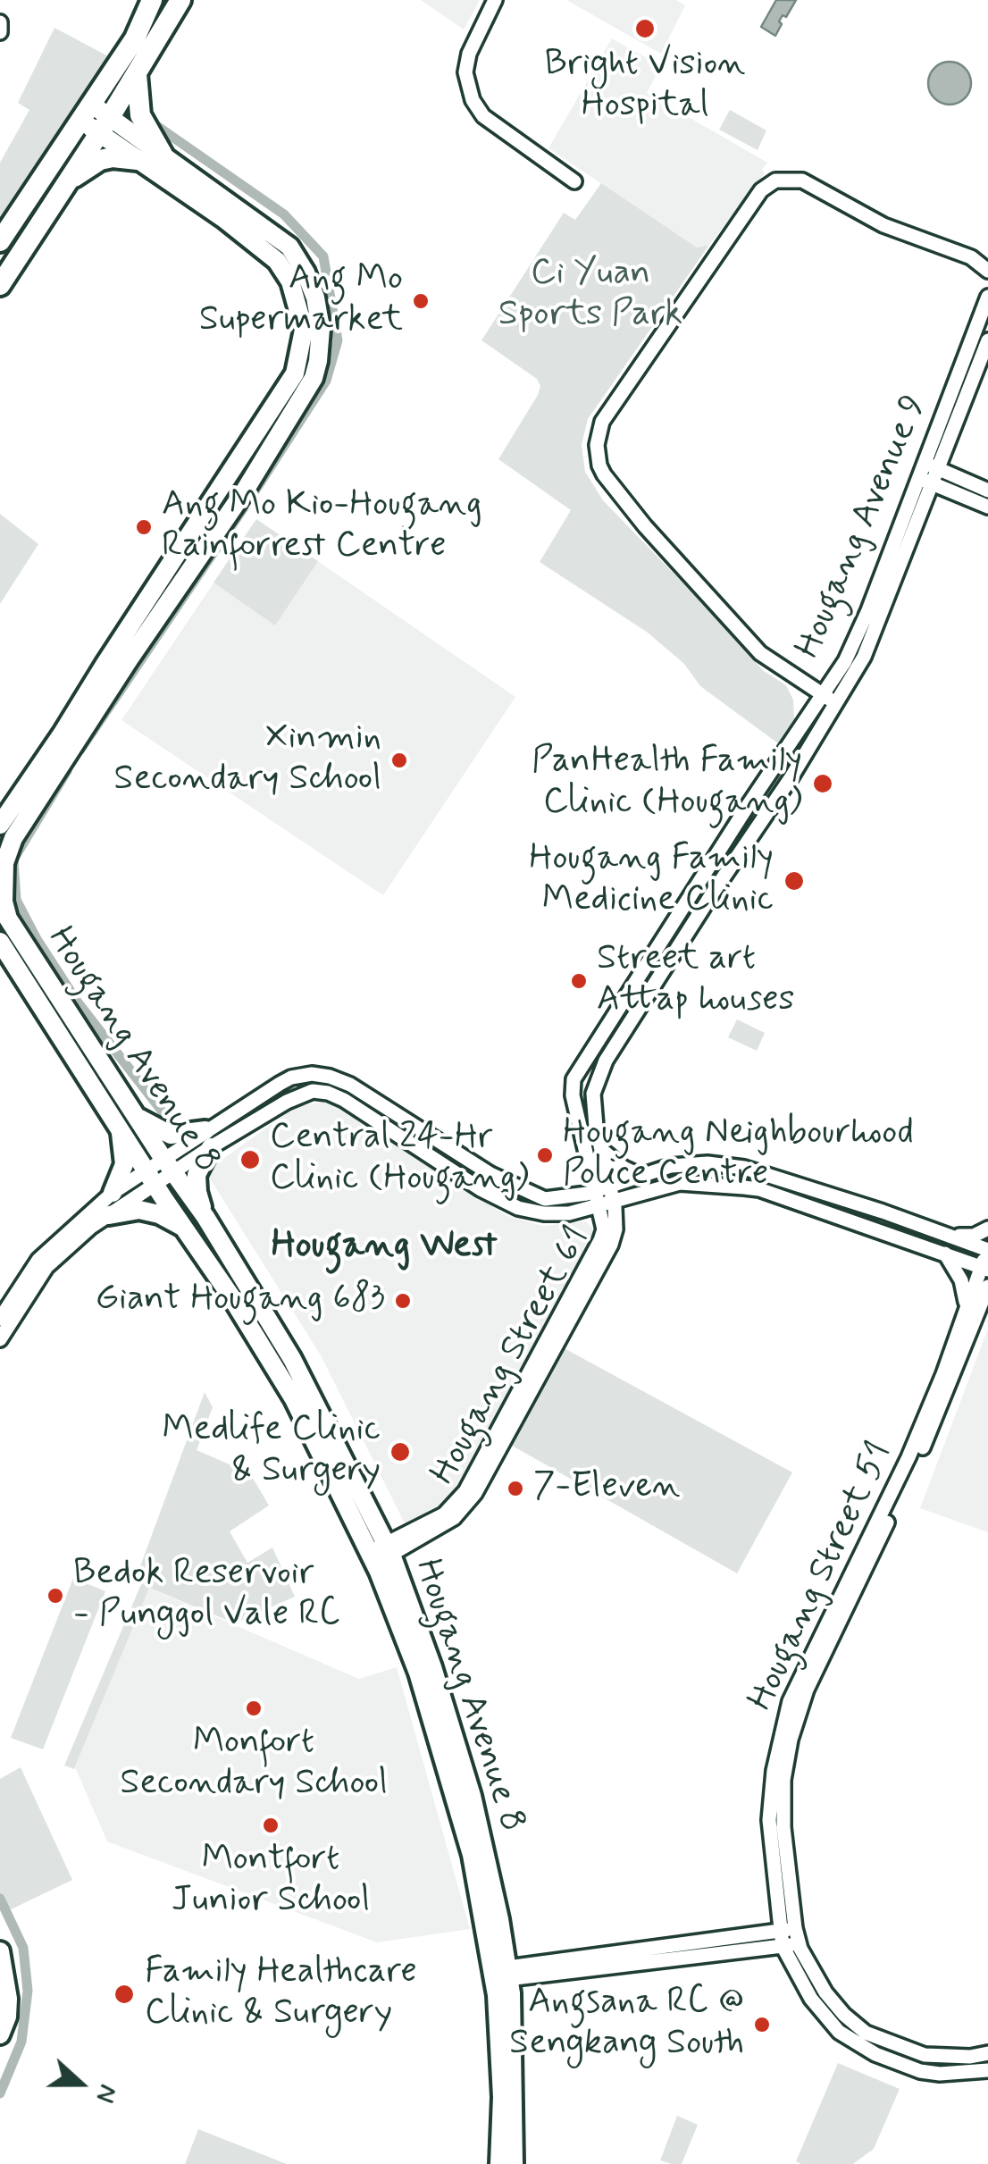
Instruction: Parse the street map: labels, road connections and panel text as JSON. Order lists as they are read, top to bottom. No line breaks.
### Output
{"streets":{"main road":["Hougang Avenue 8"],"street":["Hougang Avenue 9","Hougang Street 61","Hougang Street 51"]},"crossings":[["Hougang Avenue 9","Hougang Street 61"],["Hougang Avenue 8","Hougang Street 61"]],"districts":["Hougang West"],"parks":["Ci Yuan Sports Park"],"places":["Bright Vision Hospital","Ang Mo Supermarket","Ang Mo Kio-Hougang Rainforrest Centre","Xinmin Secondary School","PanHealth Family Clinic (Hougang)","Hougang Family Medicine Clinic","Street art Attap houses","Hougang Neighbourhood Police Centre","Central 24-Hr Clinic (Hougang)","Giant Hougang 683","Medlife Clinic & Surgery","7-Eleven","Bedok Reservoir - Punggol Vale RC","Monfort Secondary School","Montfort Junior School","Family Healthcare Clinic & Surgery","Angsana RC @ Sengkang South"],"north":"right"}
